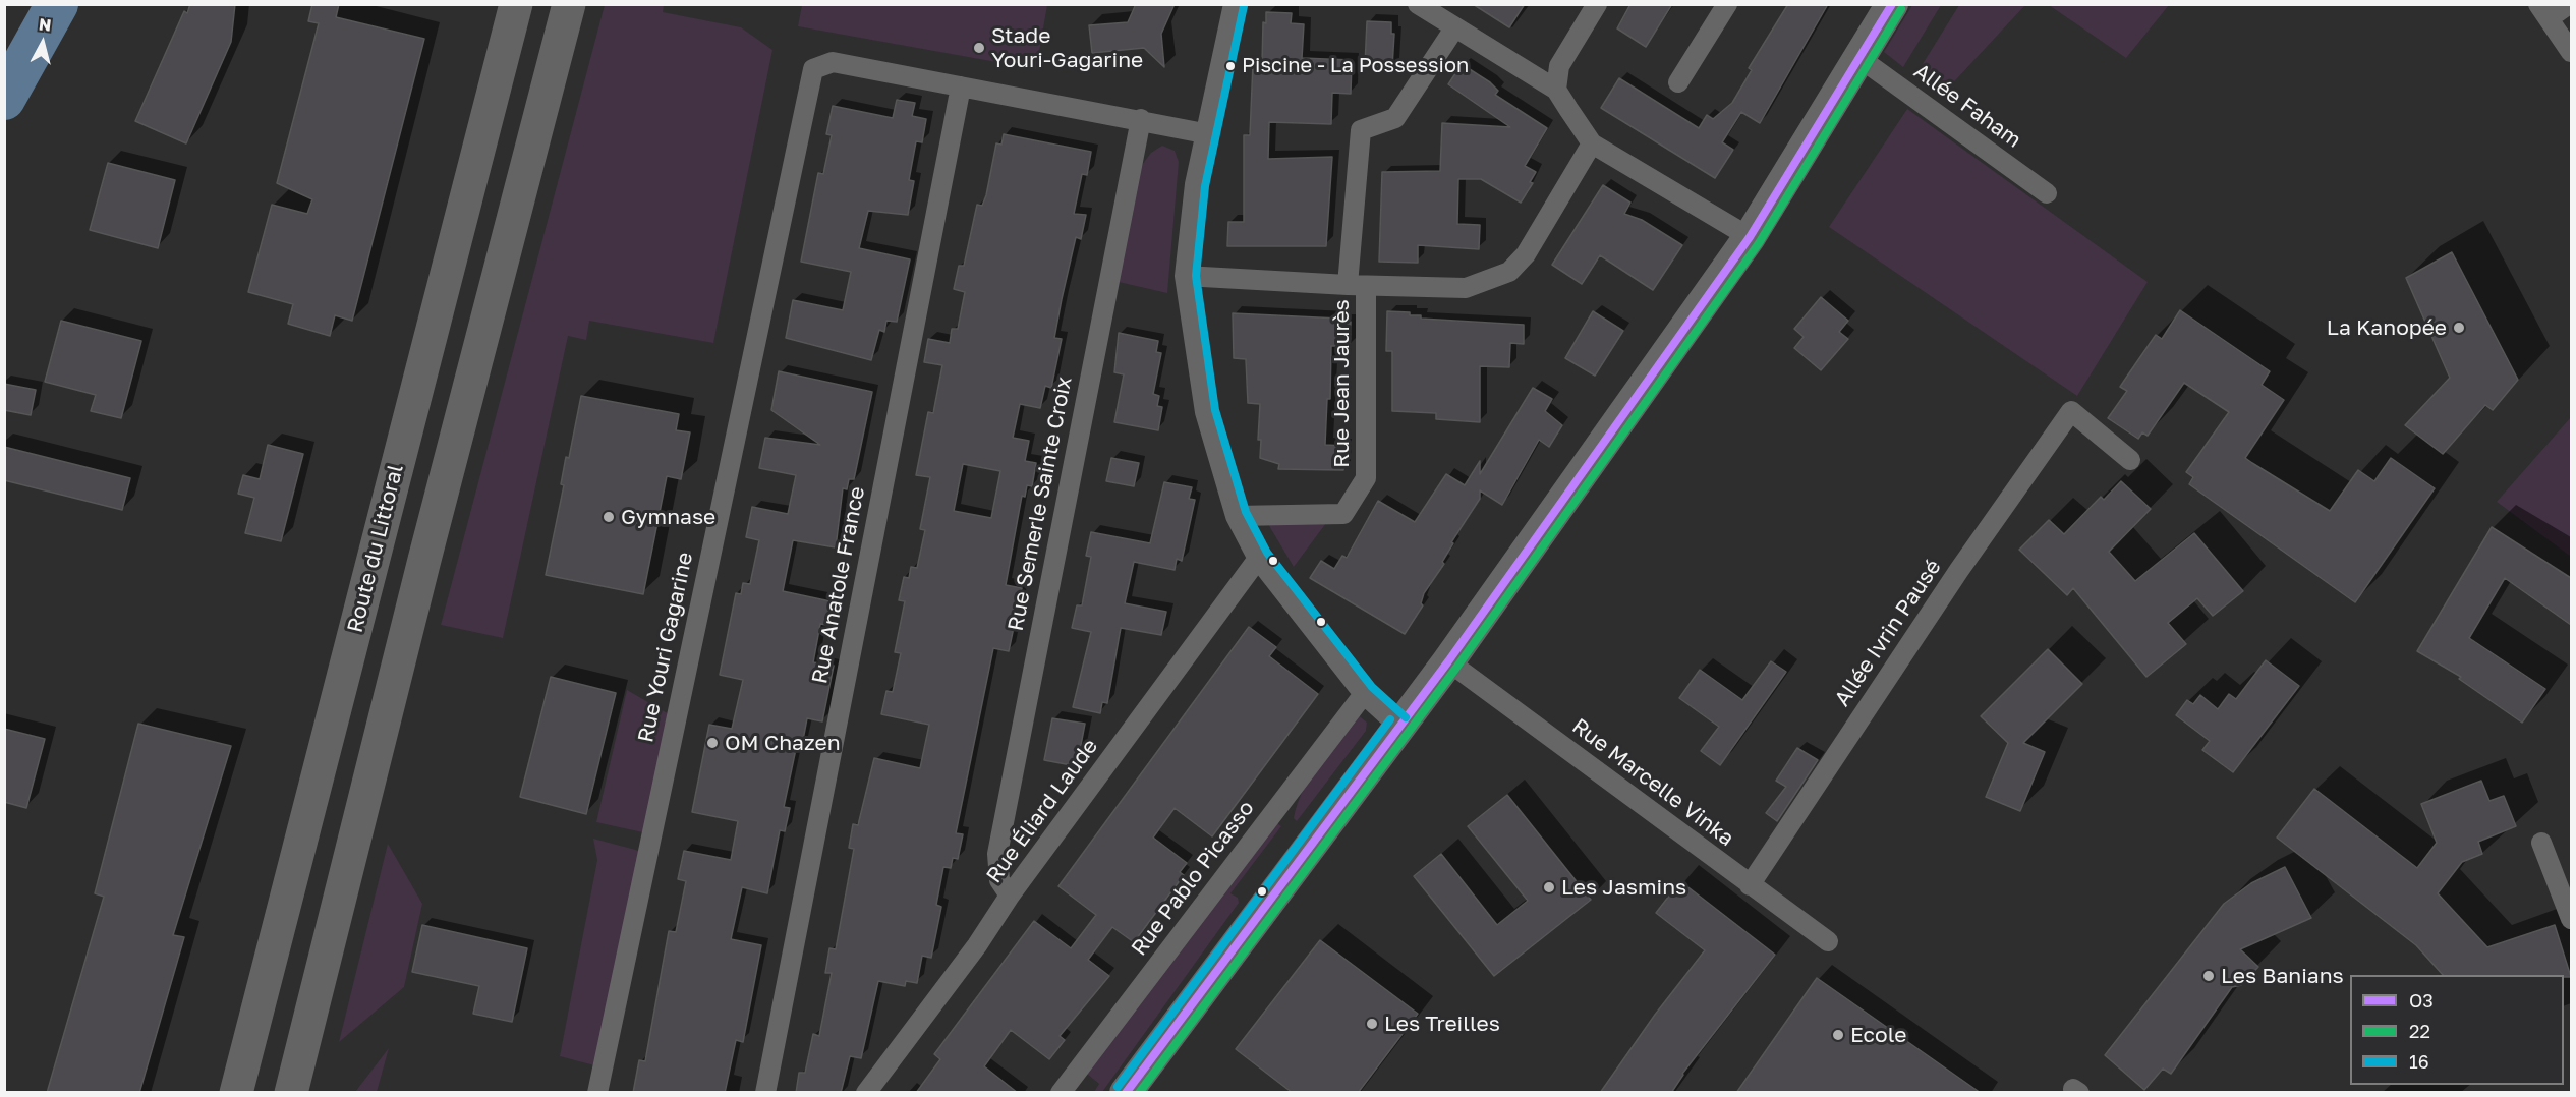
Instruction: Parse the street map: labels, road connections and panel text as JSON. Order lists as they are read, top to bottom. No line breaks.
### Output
{"streets":{"highway":["Route du Littoral"],"street":["Allée Faham","Rue Jean Jaurès","Rue Semerle Sainte Croix","Rue Anatole France","Allée Ivrin Pausé","Rue Youri Gagarine","Rue Marcelle Vinka","Rue Éliard Laude","Rue Pablo Picasso"]},"crossings":[["Rue Semerle Sainte Croix","Rue Éliard Laude"],["Rue Anatole France","Rue Youri Gagarine"],["Allée Ivrin Pausé","Rue Marcelle Vinka"]],"places":["Stade Youri-Gagarine","Piscine - La Possession","La Kanopée","Gymnase","OM Chazen","Les Jasmins","Les Banians","Les Treilles","Ecole"],"lines":["transit line O3","transit line 16","transit line 22"],"legend":["O3","22","16"],"north":"top"}
